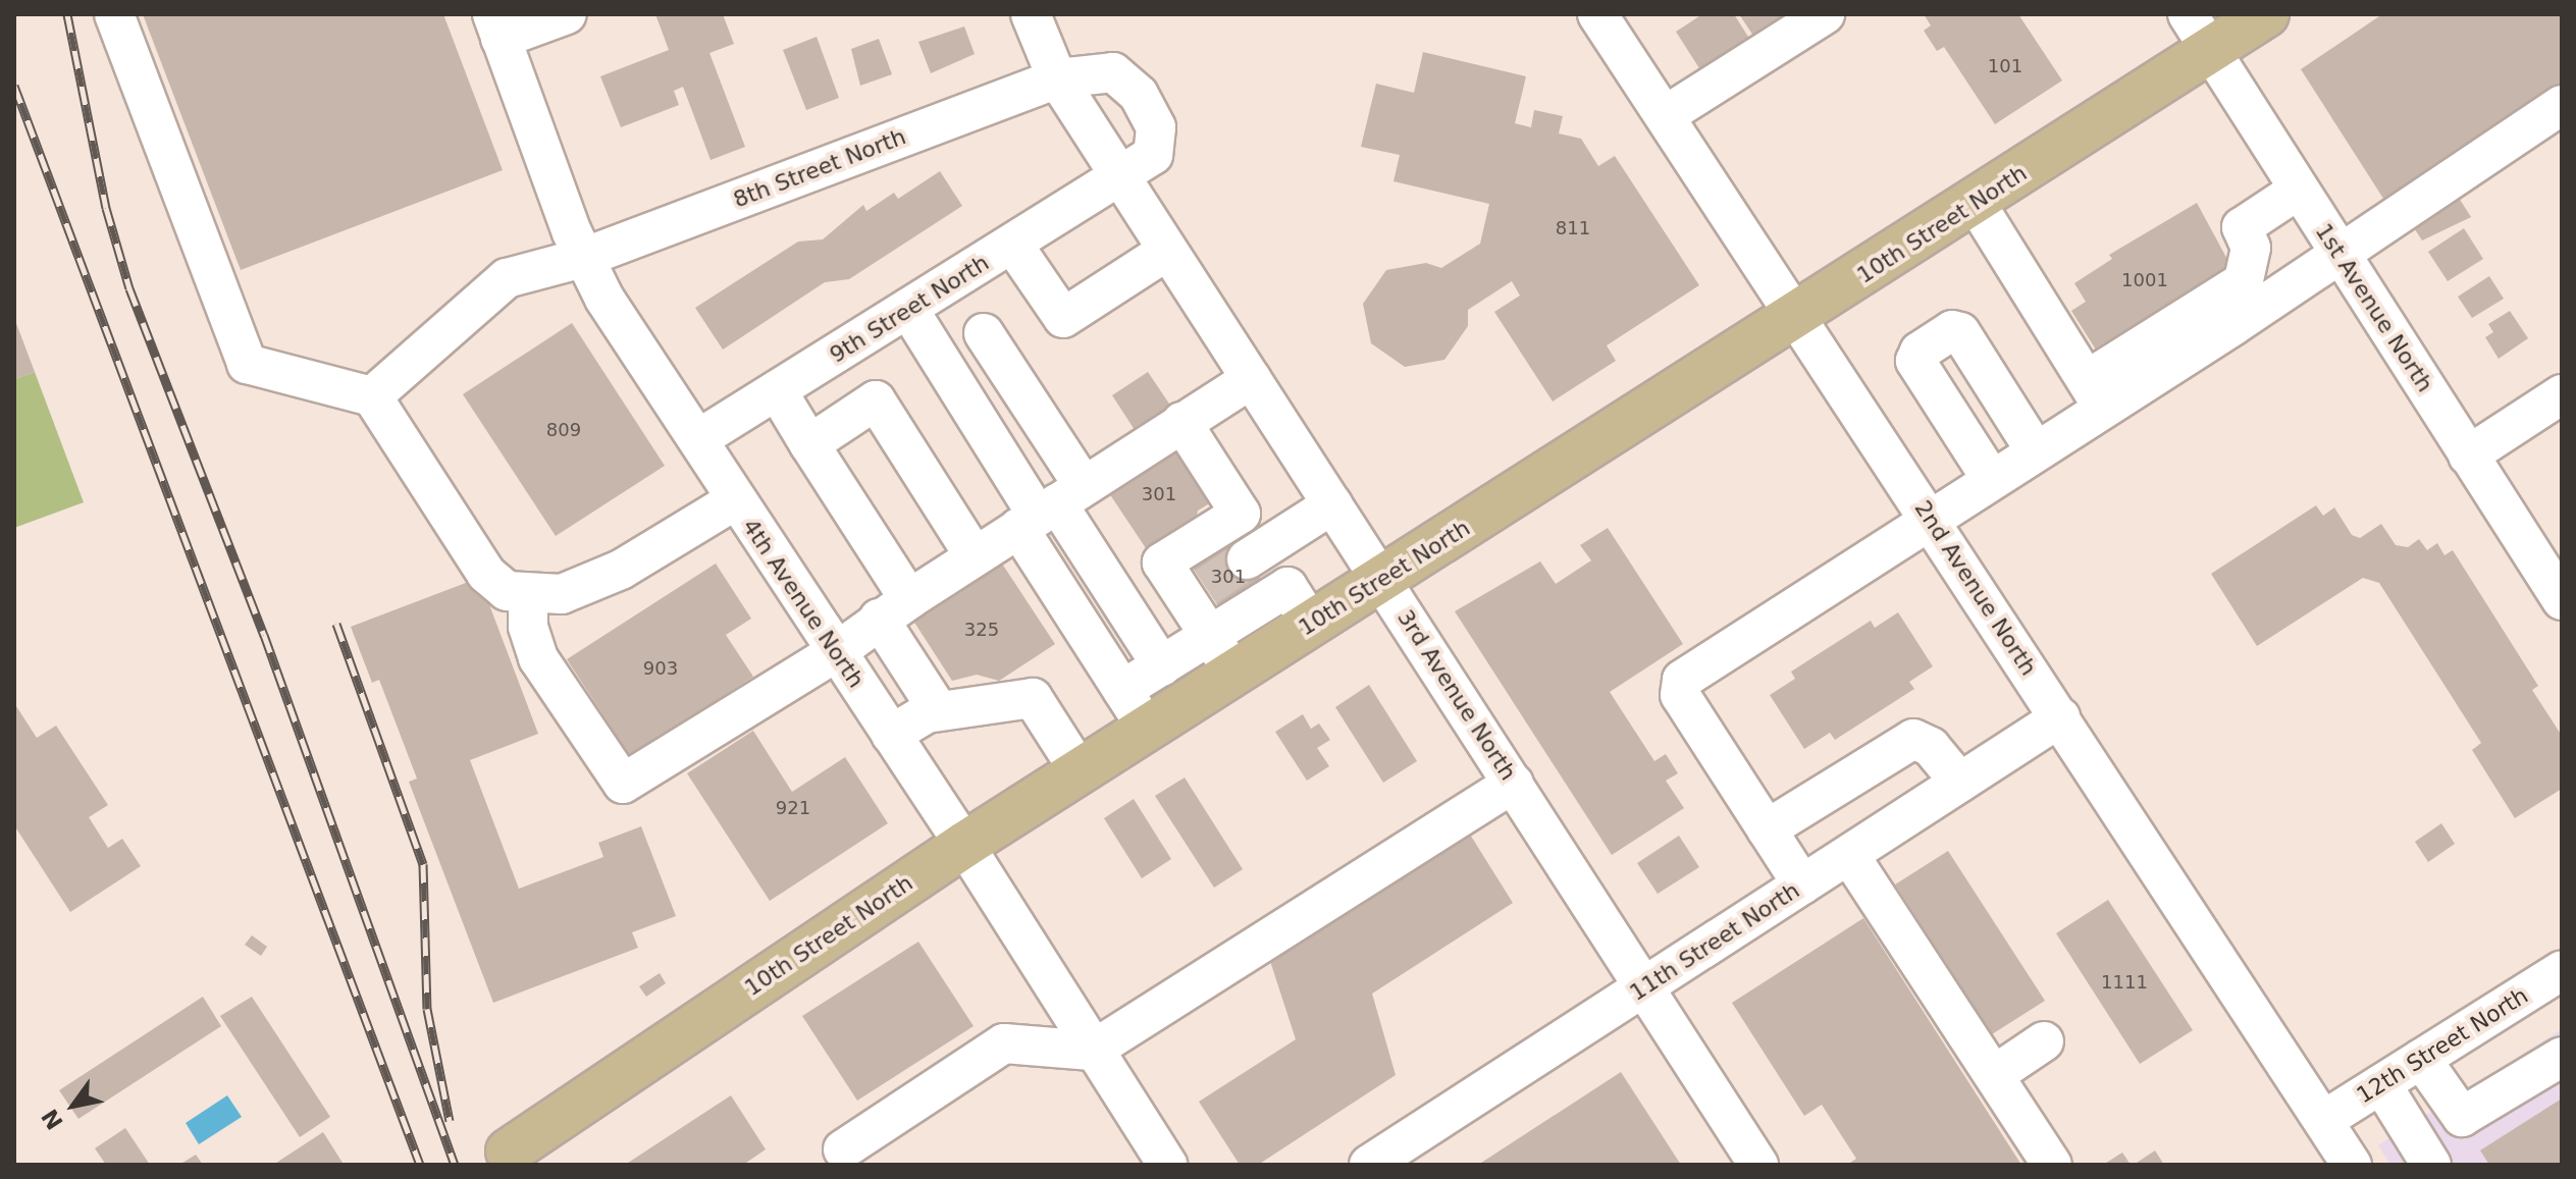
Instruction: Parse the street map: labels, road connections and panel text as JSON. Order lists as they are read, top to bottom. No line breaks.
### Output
{"streets":{"main road":["10th Street North"],"street":["8th Street North","1st Avenue North","9th Street North","2nd Avenue North","4th Avenue North","3rd Avenue North","11th Street North","12th Street North"]},"crossings":[["8th Street North","9th Street North"],["8th Street North","4th Avenue North"],["8th Street North","3rd Avenue North"],["10th Street North","1st Avenue North"],["10th Street North","2nd Avenue North"],["10th Street North","4th Avenue North"],["10th Street North","3rd Avenue North"],["9th Street North","4th Avenue North"],["9th Street North","3rd Avenue North"],["2nd Avenue North","11th Street North"],["2nd Avenue North","12th Street North"],["3rd Avenue North","11th Street North"]],"house_numbers":["101","811","1001","809","301","301","325","903","921","1111"],"north":"bottom left"}
